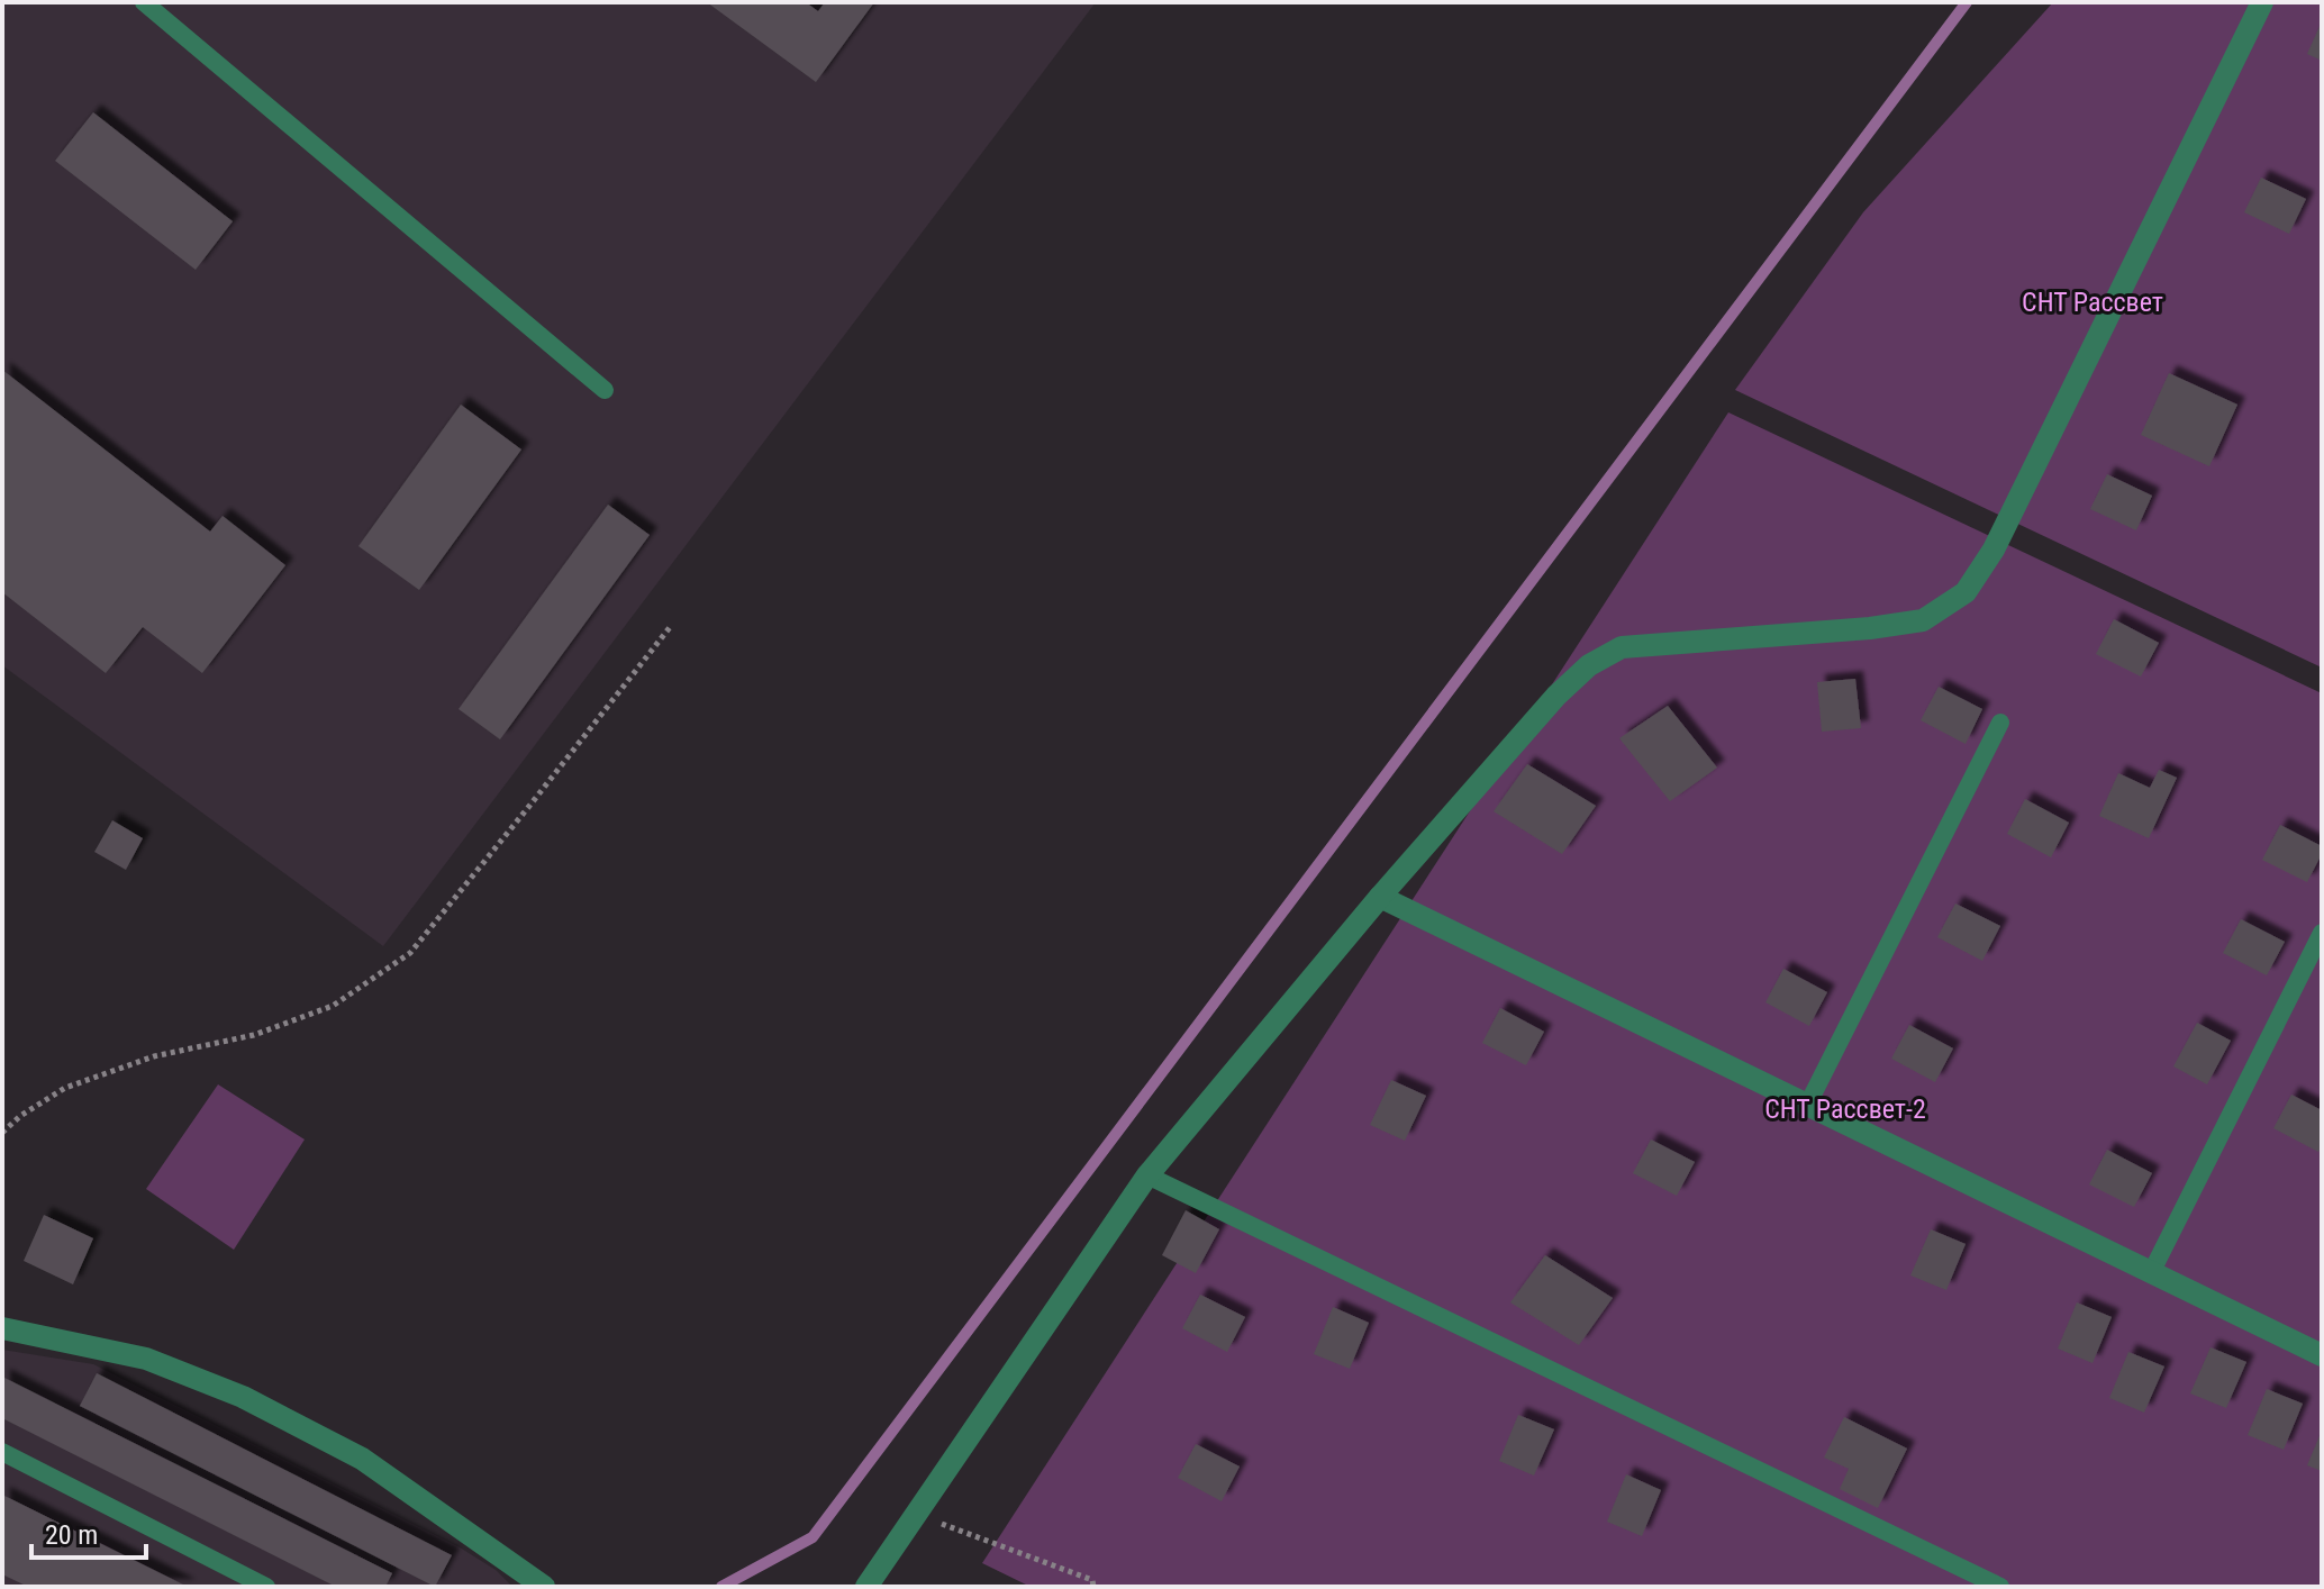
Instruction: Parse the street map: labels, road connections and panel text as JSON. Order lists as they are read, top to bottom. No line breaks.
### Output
{"parks":["СНТ Рассвет","СНТ Рассвет-2"],"scale_bar":"20 m"}
